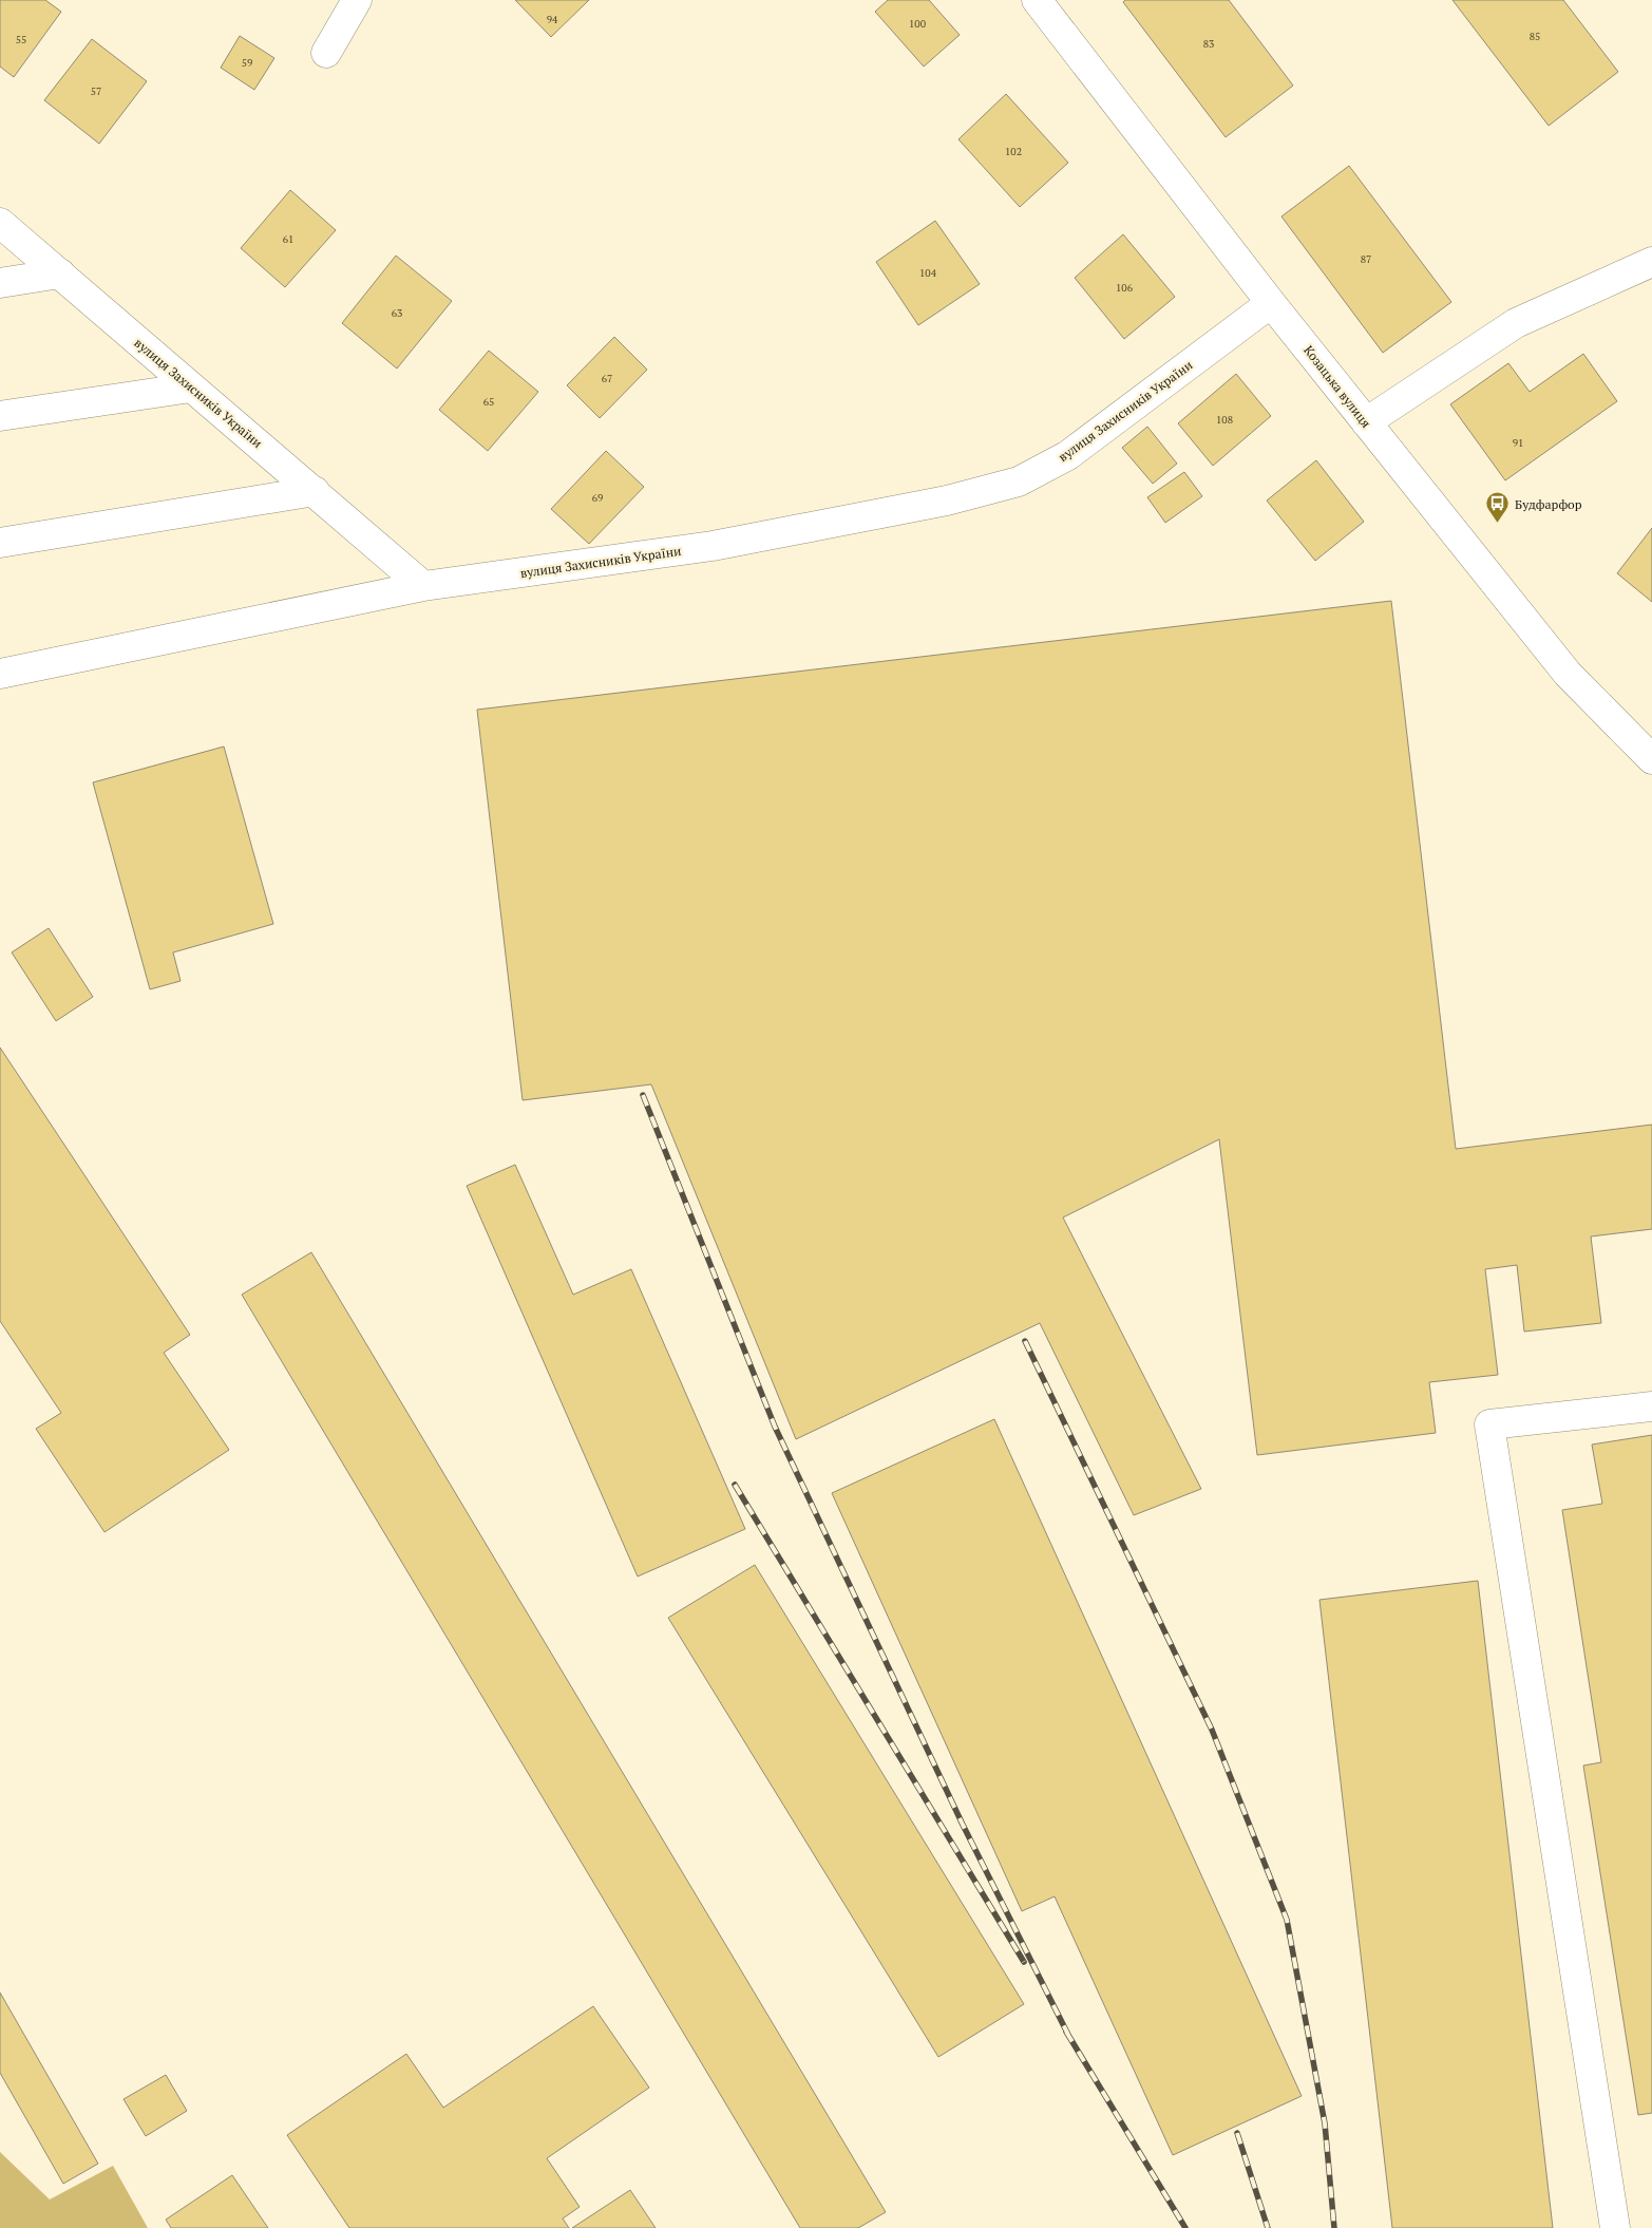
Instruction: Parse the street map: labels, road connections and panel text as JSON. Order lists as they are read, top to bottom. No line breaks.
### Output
{"streets":{"street":["Козацька вулиця","вулиця Захисників України"]},"crossings":[["Козацька вулиця","вулиця Захисників України"]],"places":{"bus stop":["Будфарфор"]},"house_numbers":["94","100","85","55","83","59","57","102","61","87","104","106","63","67","65","108","91","69"]}
